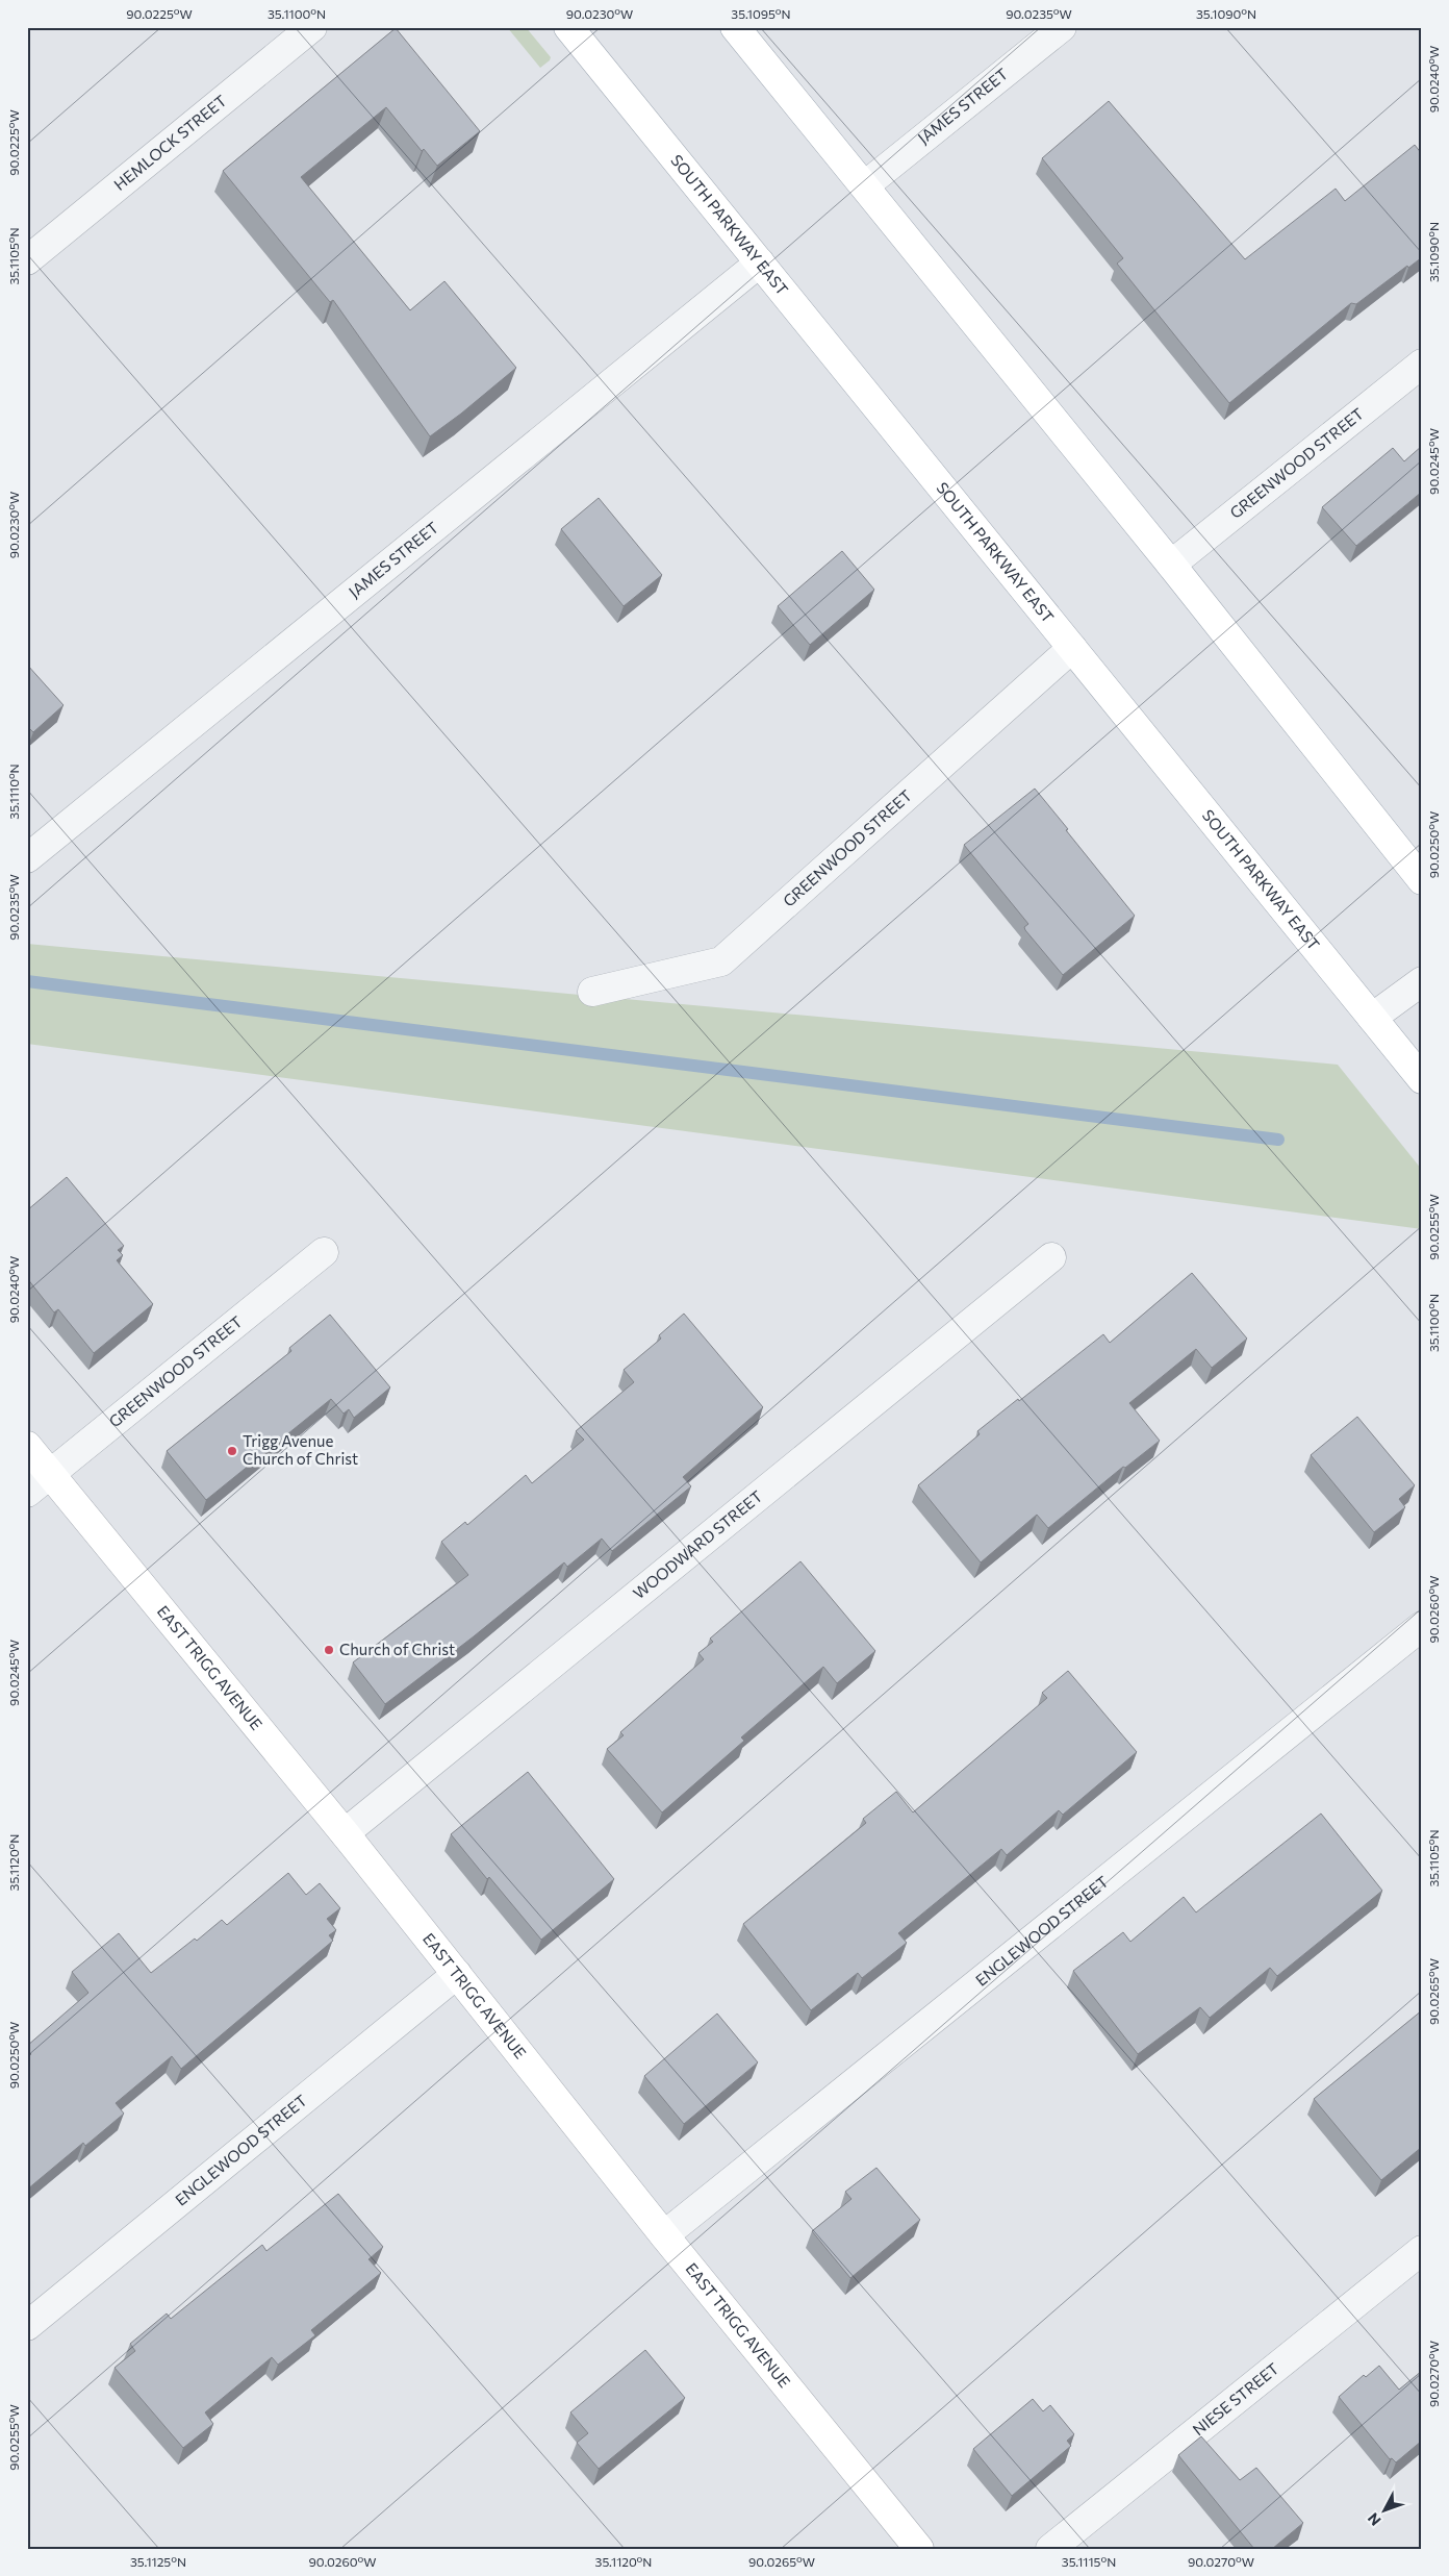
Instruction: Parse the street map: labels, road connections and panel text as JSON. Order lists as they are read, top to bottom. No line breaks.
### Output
{"streets":{"main road":["SOUTH PARKWAY EAST","EAST TRIGG AVENUE"],"street":["JAMES STREET","HEMLOCK STREET","GREENWOOD STREET","WOODWARD STREET","ENGLEWOOD STREET","NIESE STREET"]},"crossings":[["JAMES STREET","SOUTH PARKWAY EAST"],["SOUTH PARKWAY EAST","GREENWOOD STREET"],["GREENWOOD STREET","EAST TRIGG AVENUE"],["WOODWARD STREET","EAST TRIGG AVENUE"],["EAST TRIGG AVENUE","ENGLEWOOD STREET"]],"places":["Trigg Avenue Church of Christ","Church of Christ"],"north":"bottom left","coordinates":["90.0225°W","35.1100°N","90.0230°W","35.1095°N","90.0235°W","35.1090°N","90.0240°W","35.1105°N","90.0245°W","35.1110°N","90.0250°W","90.0255°W","90.0260°W","35.1120°N","90.0265°W","90.0270°W","35.1125°N","35.1115°N"]}
